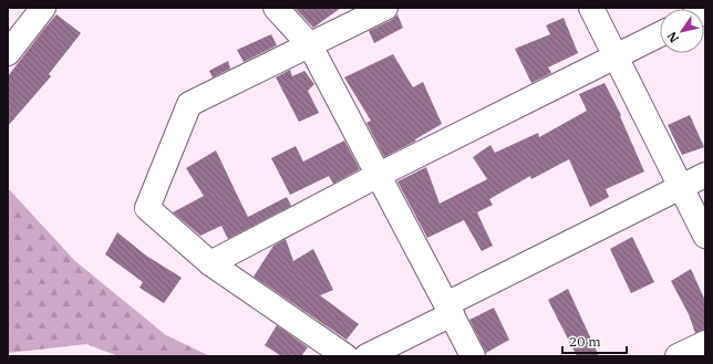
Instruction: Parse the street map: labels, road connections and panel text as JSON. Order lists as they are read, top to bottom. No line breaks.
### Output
{"scale_bar":"20 m","north":"bottom left"}
